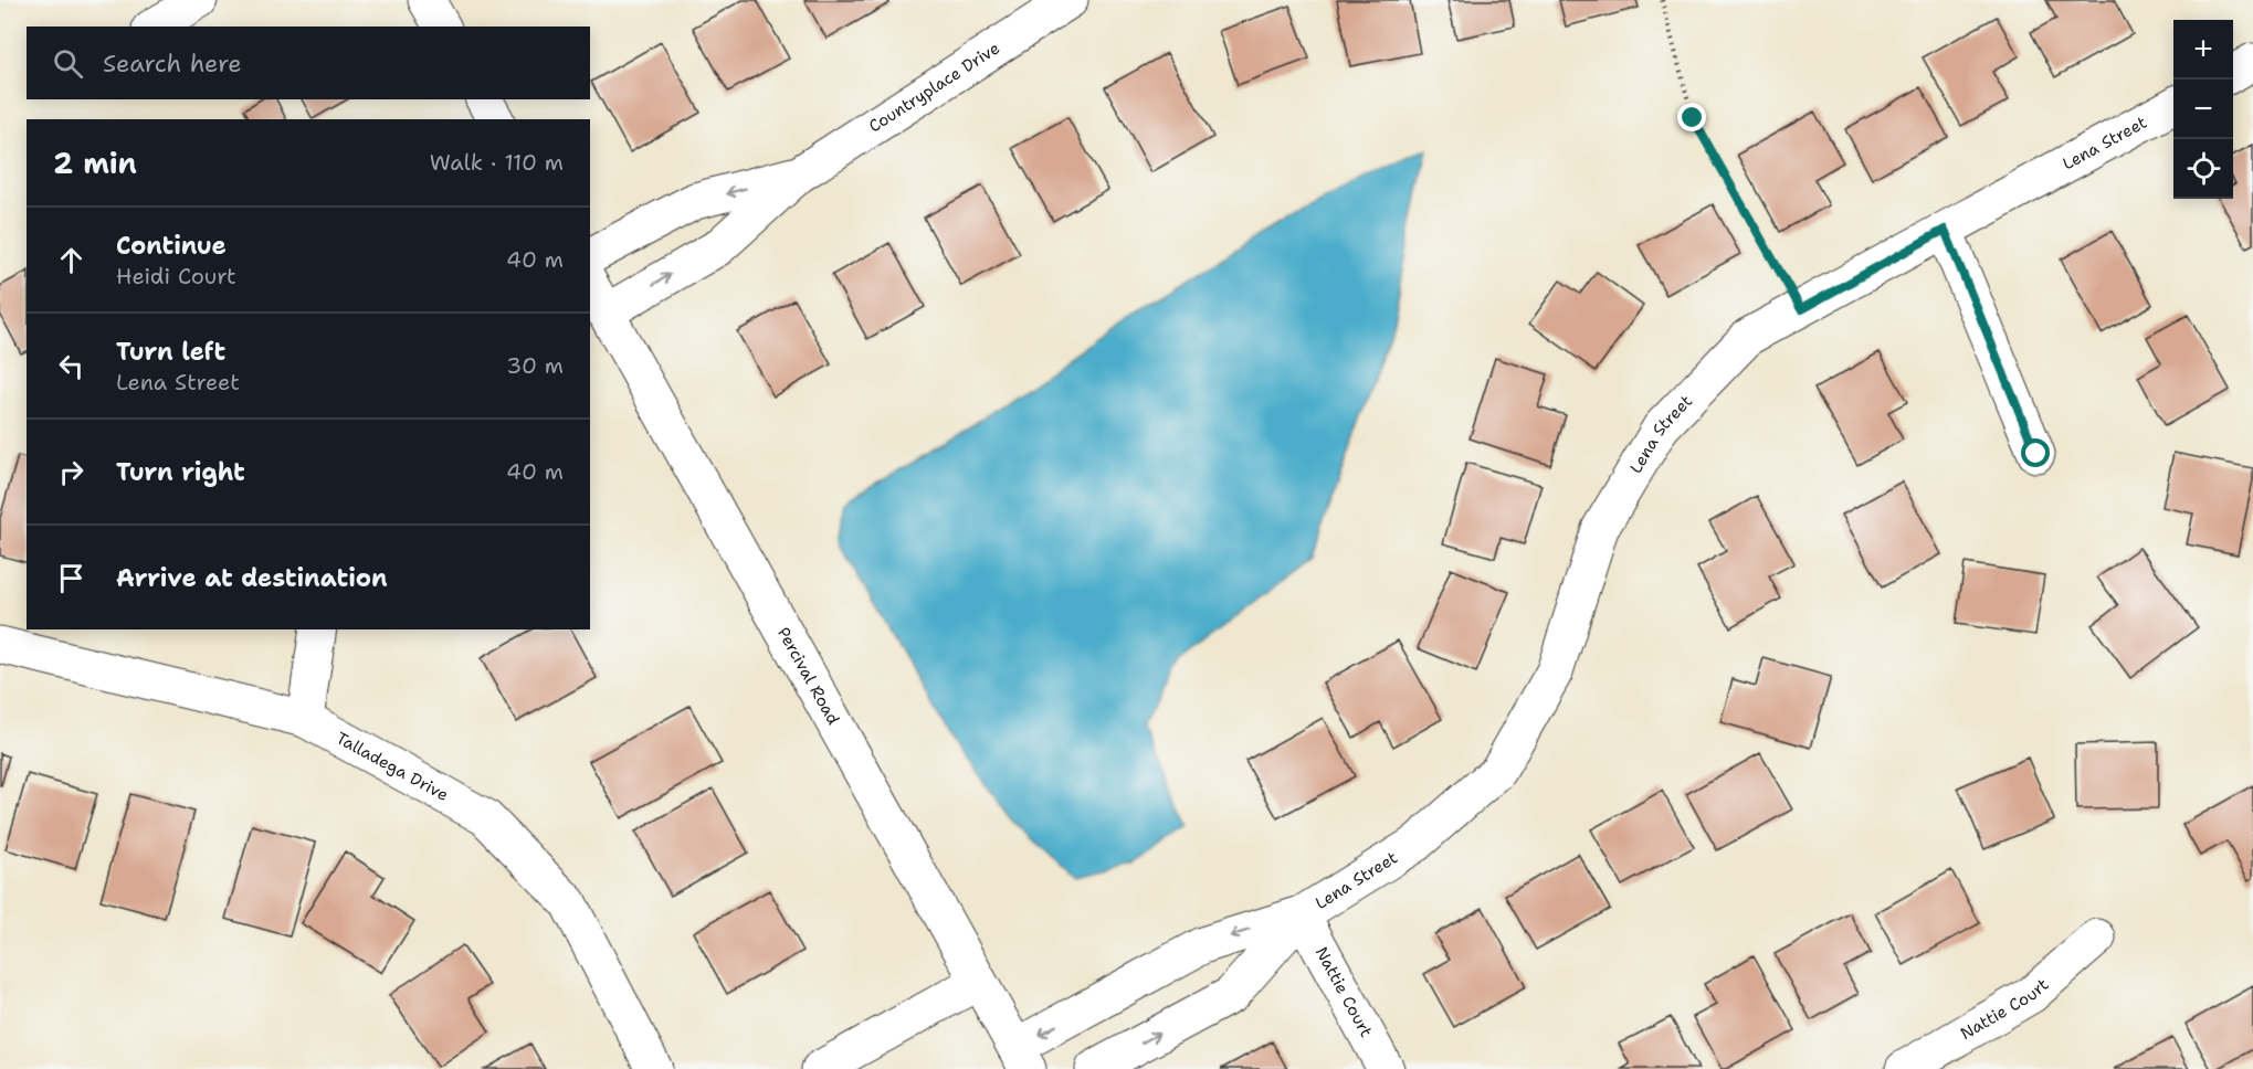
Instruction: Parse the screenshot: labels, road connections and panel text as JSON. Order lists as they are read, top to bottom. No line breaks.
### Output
{"streets":{"street":["Countryplace Drive","Lena Street","Percival Road","Talladega Drive","Nattie Court"]},"crossings":[["Countryplace Drive","Percival Road"],["Lena Street","Percival Road"],["Lena Street","Nattie Court"]],"page":{"map_buttons":["+","−"],"search":"Search here","heading":["2 min","Walk · 110 m"],"list":[["Continue","Heidi Court","40 m"],["Turn left","Lena Street","30 m"],["Turn right","40 m"],"Arrive at destination"]}}
